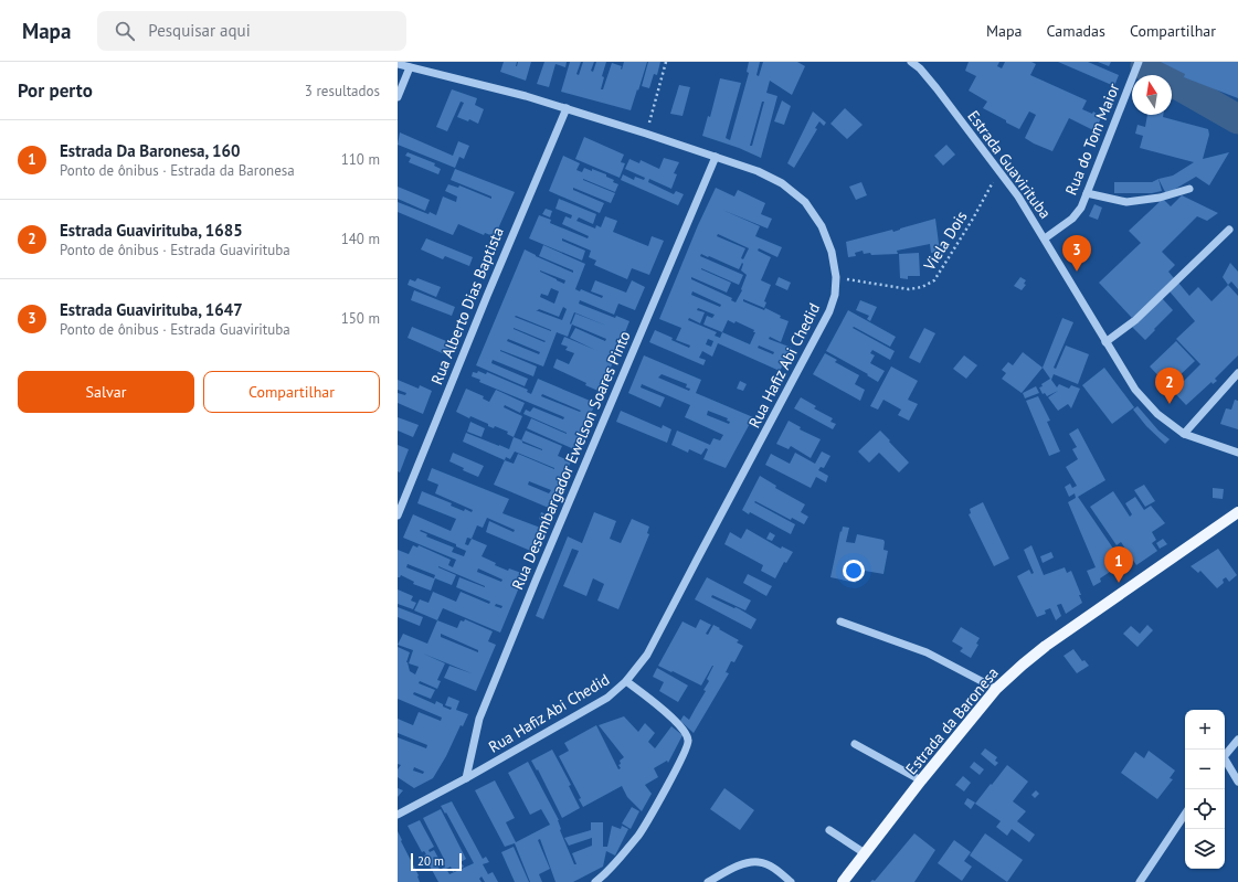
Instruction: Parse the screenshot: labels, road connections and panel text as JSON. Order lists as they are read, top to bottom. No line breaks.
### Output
{"streets":{"main road":["Estrada da Baronesa"],"street":["Rua do Tom Maior","Estrada Guavirituba","Rua Alberto Dias Baptista","Rua Hafiz Abi Chedid","Rua Desembargador Ewelson Soares Pinto"],"path":["Viela Dois"]},"crossings":[["Rua do Tom Maior","Estrada Guavirituba"],["Estrada Guavirituba","Viela Dois"],["Viela Dois","Rua Hafiz Abi Chedid"],["Rua Alberto Dias Baptista","Rua Hafiz Abi Chedid"],["Rua Hafiz Abi Chedid","Rua Desembargador Ewelson Soares Pinto"]],"scale_bar":"20 m","north":"top","page":{"header":"Mapa","search":"Pesquisar aqui","nav":["Mapa","Camadas","Compartilhar"],"heading":["Por perto","3 resultados"],"list":[{"mark":"1","name":"Estrada Da Baronesa, 160","note":"Ponto de ônibus · Estrada da Baronesa","value":"110 m"},{"mark":"2","name":"Estrada Guavirituba, 1685","note":"Ponto de ônibus · Estrada Guavirituba","value":"140 m"},{"mark":"3","name":"Estrada Guavirituba, 1647","note":"Ponto de ônibus · Estrada Guavirituba","value":"150 m"}],"pins":["3","2","1"],"buttons":["Salvar","Compartilhar"],"map_buttons":["+","−"],"scale":"20 m"}}
